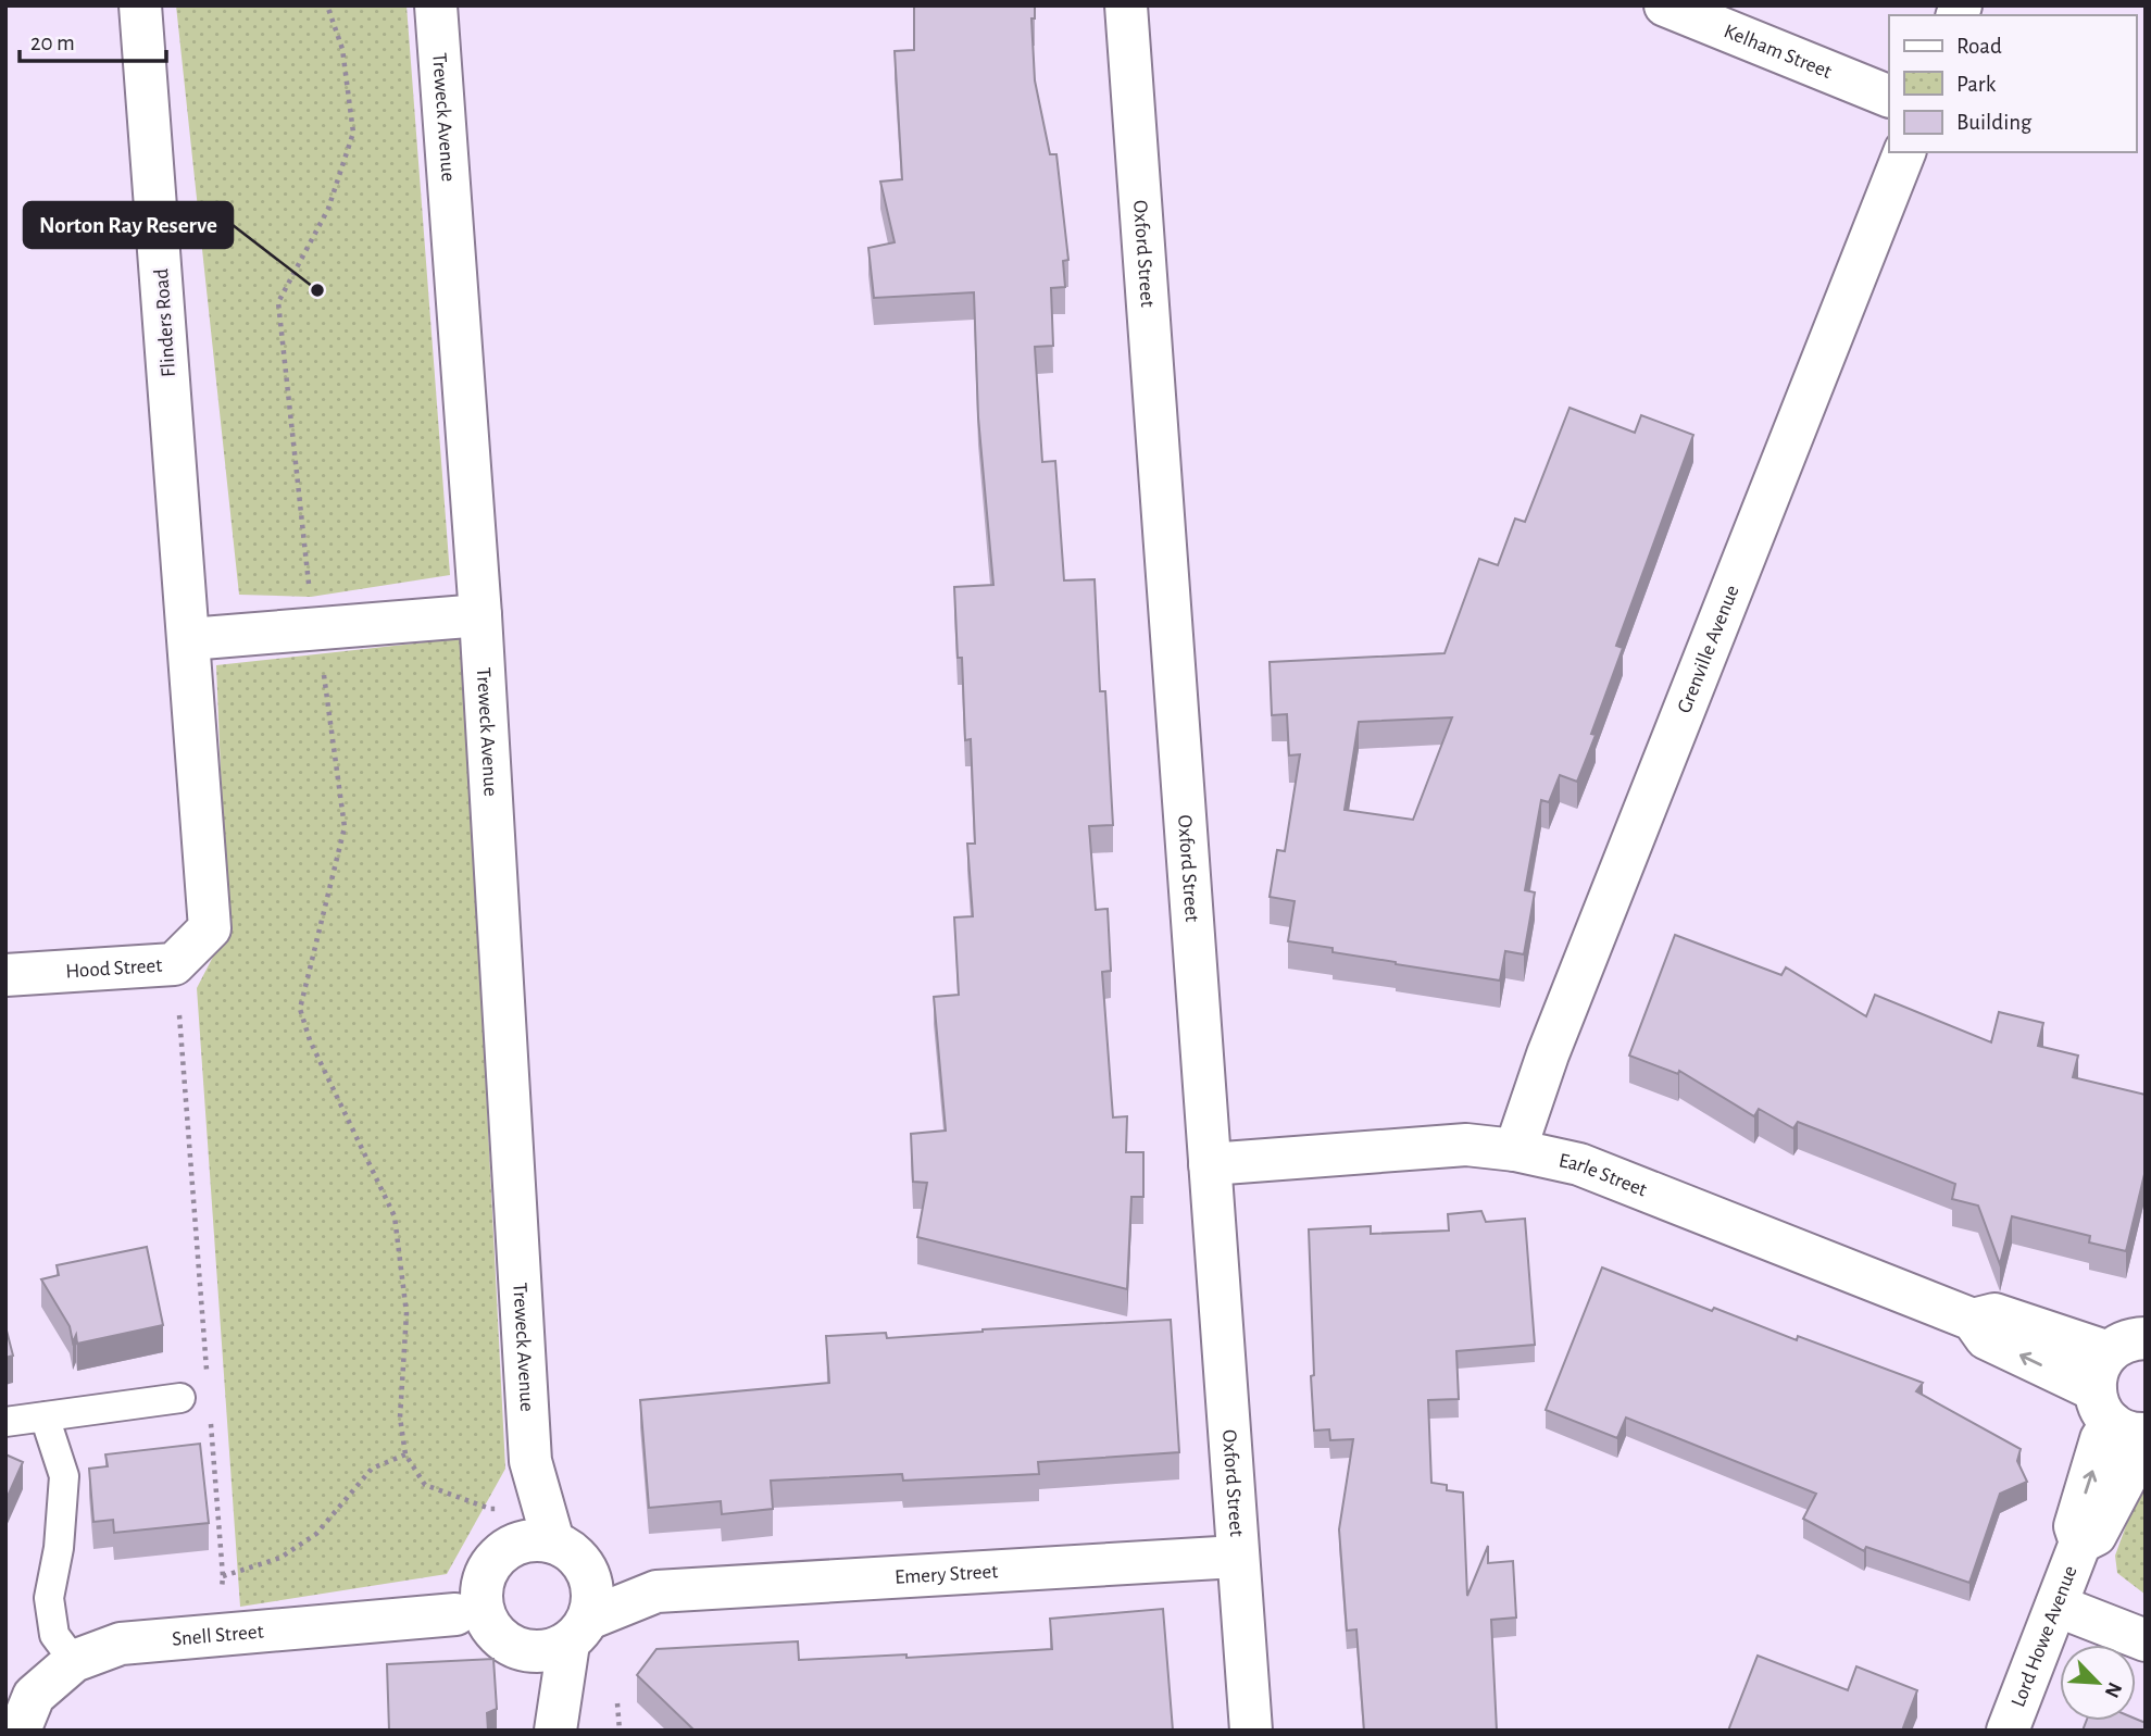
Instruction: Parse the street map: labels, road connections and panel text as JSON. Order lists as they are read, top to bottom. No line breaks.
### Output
{"streets":{"street":["Kelham Street","Treweck Avenue","Oxford Street","Flinders Road","Grenville Avenue","Hood Street","Earle Street","Emery Street","Snell Street","Lord Howe Avenue"]},"crossings":[["Treweck Avenue","Emery Street"],["Oxford Street","Earle Street"],["Oxford Street","Emery Street"],["Flinders Road","Hood Street"],["Grenville Avenue","Earle Street"],["Earle Street","Lord Howe Avenue"]],"places":["Norton Ray Reserve"],"legend":["Road","Park","Building"],"scale_bar":"20 m","north":"bottom right"}
